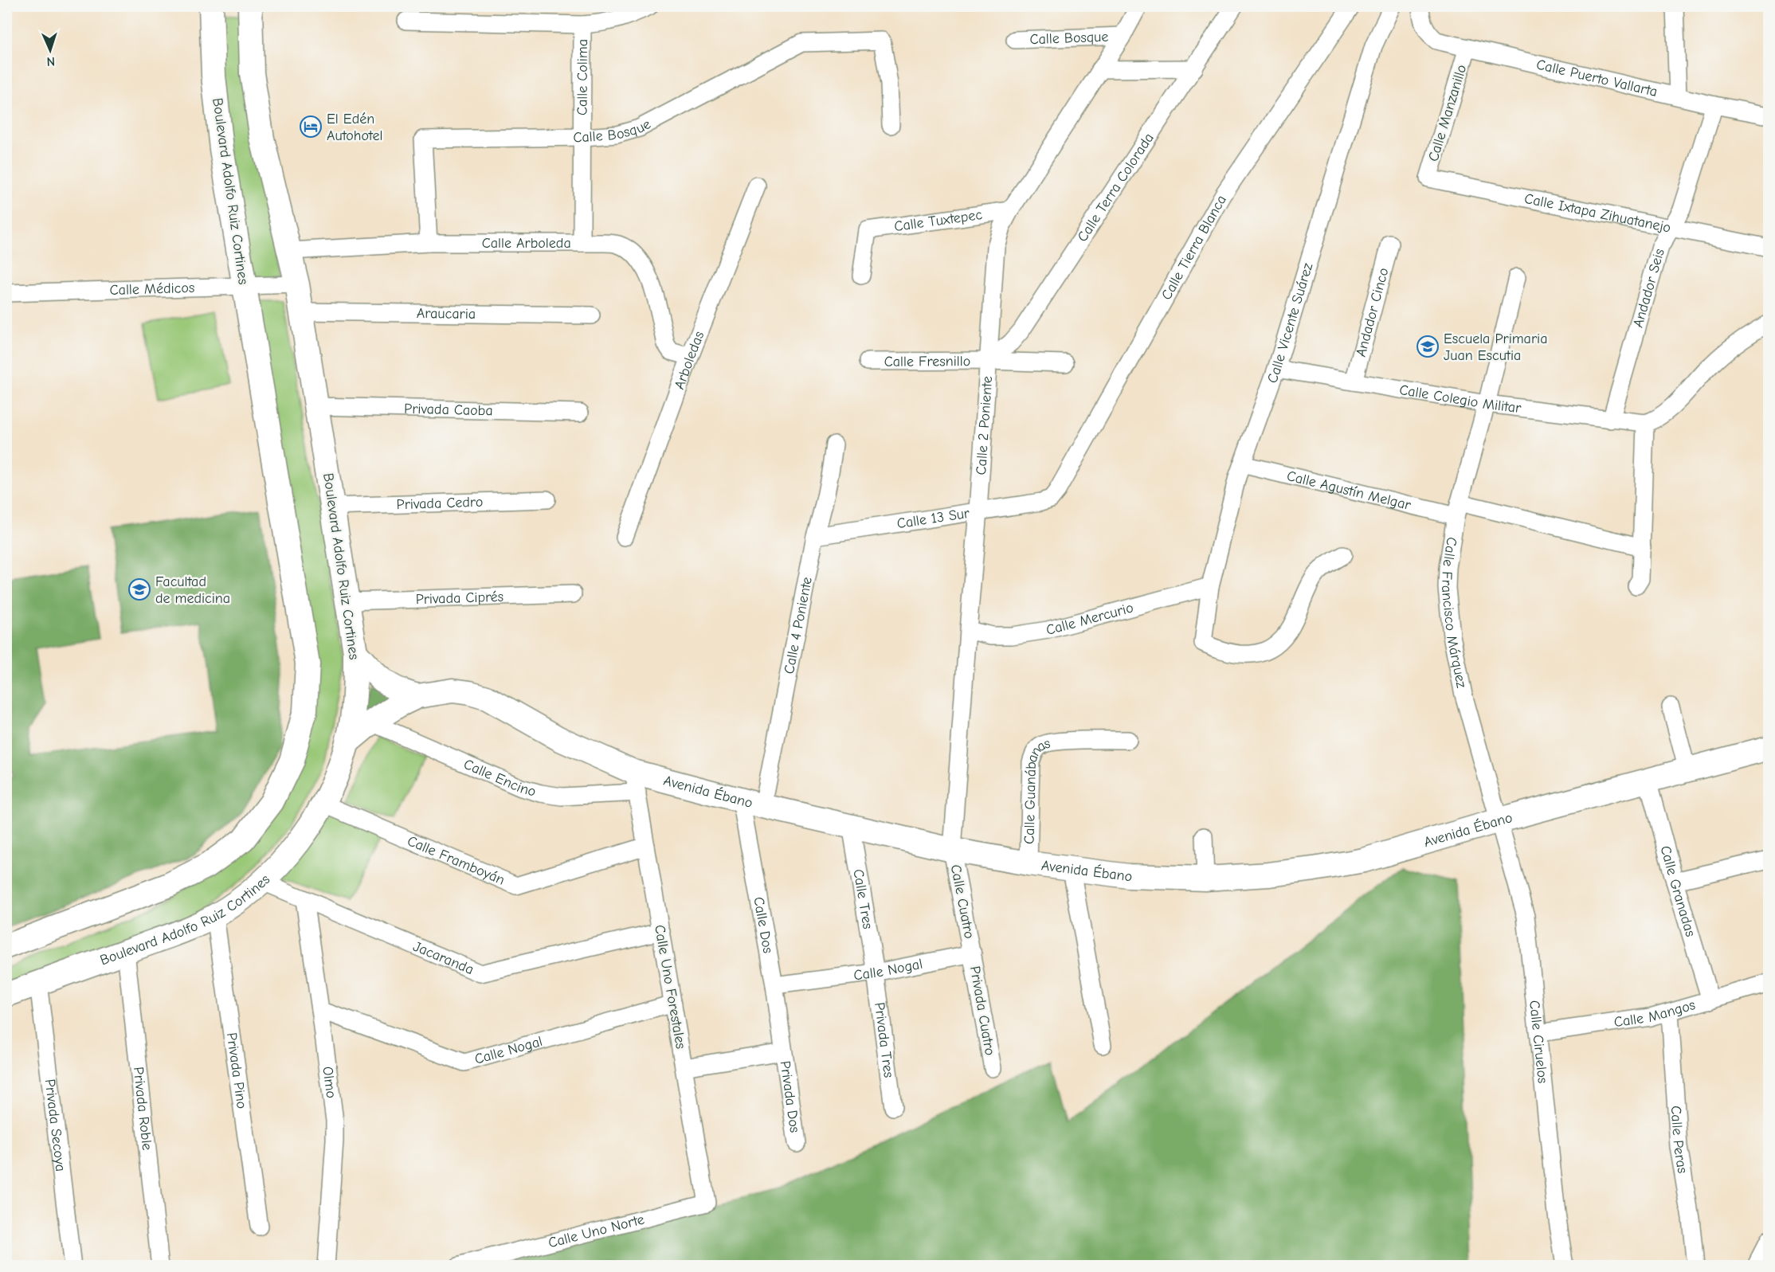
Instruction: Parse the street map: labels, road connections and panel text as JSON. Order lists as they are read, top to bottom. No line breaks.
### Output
{"streets":{"main road":["Boulevard Adolfo Ruiz Cortines","Avenida Ébano"],"street":["Calle Bosque","Calle Colima","Calle Puerto Vallarta","Calle Manzanillo","Calle Terra Colorada","Calle Ixtapa Zihuatanejo","Calle Tuxtepec","Calle Arboleda","Calle Tierra Blanca","Andador Seis","Calle Médicos","Andador Cinco","Araucaria","Calle Vicente Suárez","Arboledas","Calle Fresnillo","Calle Colegio Militar","Privada Caoba","Calle 2 Poniente","Calle Agustín Melgar","Privada Cedro","Calle 13 Sur","Privada Ciprés","Calle Francisco Márquez","Calle Mercurio","Calle 4 Poniente","Calle Encino","Calle Guanábanas","Calle Framboyán","Calle Granadas","Calle Tres","Calle Cuatro","Calle Dos","Jacaranda","Calle Nogal","Calle Uno Forestales","Privada Cuatro","Calle Mangos","Privada Tres","Calle Ciruelos","Privada Pino","Olmo","Privada Dos","Privada Roble","Privada Secoya","Calle Peras","Calle Uno Norte"]},"crossings":[["Calle Bosque","Calle Colima"],["Calle Bosque","Calle Arboleda"],["Calle Bosque","Calle 2 Poniente"],["Calle Colima","Calle Arboleda"],["Calle Puerto Vallarta","Calle Manzanillo"],["Calle Puerto Vallarta","Andador Seis"],["Calle Manzanillo","Calle Ixtapa Zihuatanejo"],["Calle Terra Colorada","Calle Fresnillo"],["Calle Terra Colorada","Calle 2 Poniente"],["Boulevard Adolfo Ruiz Cortines","Calle Arboleda"],["Boulevard Adolfo Ruiz Cortines","Calle Médicos"],["Boulevard Adolfo Ruiz Cortines","Araucaria"],["Boulevard Adolfo Ruiz Cortines","Privada Caoba"],["Boulevard Adolfo Ruiz Cortines","Privada Cedro"],["Boulevard Adolfo Ruiz Cortines","Privada Ciprés"],["Boulevard Adolfo Ruiz Cortines","Avenida Ébano"],["Boulevard Adolfo Ruiz Cortines","Calle Framboyán"],["Boulevard Adolfo Ruiz Cortines","Jacaranda"],["Boulevard Adolfo Ruiz Cortines","Privada Pino"],["Boulevard Adolfo Ruiz Cortines","Privada Roble"],["Boulevard Adolfo Ruiz Cortines","Privada Secoya"],["Calle Ixtapa Zihuatanejo","Andador Seis"],["Calle Tuxtepec","Calle 2 Poniente"],["Calle Arboleda","Arboledas"],["Calle Tierra Blanca","Calle 13 Sur"],["Andador Seis","Calle Colegio Militar"],["Andador Cinco","Calle Colegio Militar"],["Calle Vicente Suárez","Calle Colegio Militar"],["Calle Vicente Suárez","Calle Agustín Melgar"],["Calle Vicente Suárez","Calle Mercurio"],["Calle Fresnillo","Calle 2 Poniente"],["Calle Colegio Militar","Calle Francisco Márquez"],["Calle 2 Poniente","Calle 13 Sur"],["Calle 2 Poniente","Calle Mercurio"],["Calle 2 Poniente","Avenida Ébano"],["Calle 2 Poniente","Calle Cuatro"],["Calle Agustín Melgar","Calle Francisco Márquez"],["Calle 13 Sur","Calle 4 Poniente"],["Calle Francisco Márquez","Avenida Ébano"],["Calle Francisco Márquez","Calle Ciruelos"],["Calle 4 Poniente","Avenida Ébano"],["Calle 4 Poniente","Calle Dos"],["Calle Encino","Avenida Ébano"],["Calle Encino","Calle Uno Forestales"],["Avenida Ébano","Calle Guanábanas"],["Avenida Ébano","Calle Granadas"],["Avenida Ébano","Calle Tres"],["Avenida Ébano","Calle Cuatro"],["Avenida Ébano","Calle Dos"],["Avenida Ébano","Calle Uno Forestales"],["Avenida Ébano","Calle Ciruelos"],["Calle Framboyán","Calle Uno Forestales"],["Calle Granadas","Calle Mangos"],["Calle Tres","Calle Nogal"],["Calle Tres","Privada Tres"],["Calle Cuatro","Calle Nogal"],["Calle Cuatro","Privada Cuatro"],["Calle Dos","Calle Nogal"],["Calle Dos","Privada Dos"],["Jacaranda","Calle Uno Forestales"],["Jacaranda","Olmo"],["Calle Nogal","Calle Uno Forestales"],["Calle Nogal","Privada Cuatro"],["Calle Nogal","Privada Tres"],["Calle Nogal","Olmo"],["Calle Uno Forestales","Calle Uno Norte"],["Calle Mangos","Calle Ciruelos"],["Calle Mangos","Calle Peras"]],"places":{"hotel":["El Edén Autohotel"],"school or university":["Escuela Primaria Juan Escutia","Facultad de medicina"]},"north":"bottom"}
